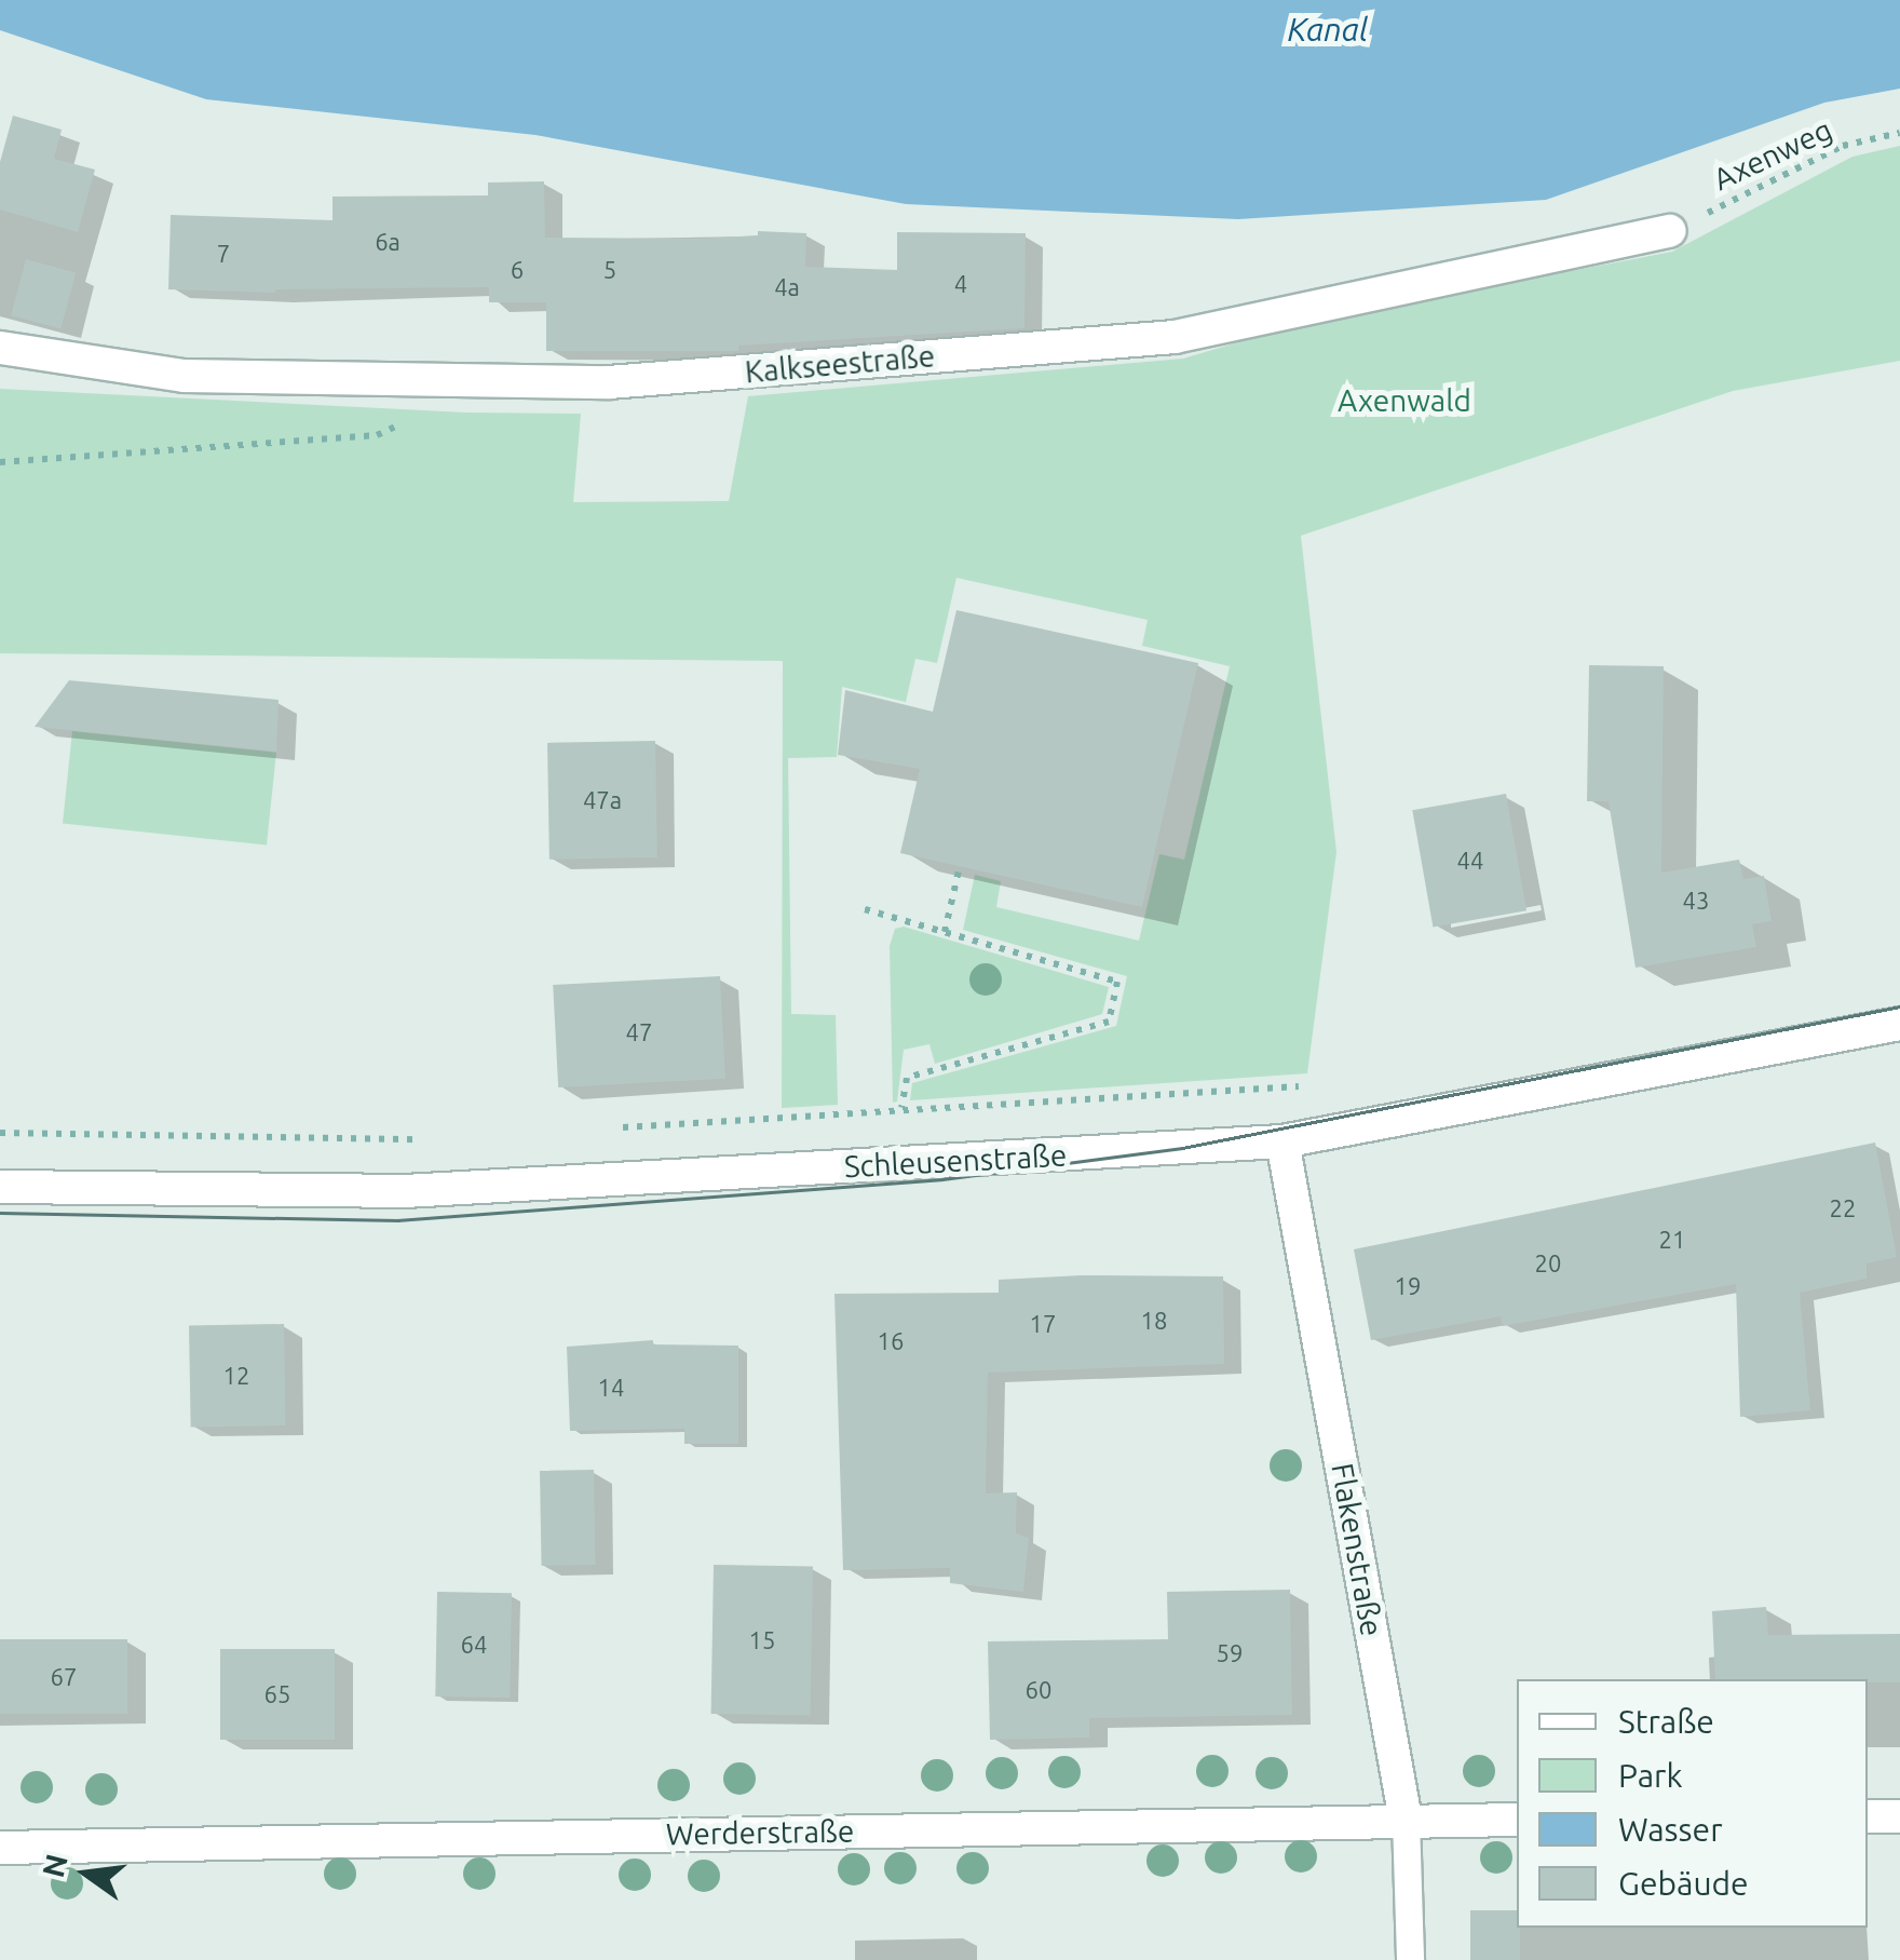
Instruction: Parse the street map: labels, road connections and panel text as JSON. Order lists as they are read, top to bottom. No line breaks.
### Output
{"streets":{"street":["Kalkseestraße","Schleusenstraße","Flakenstraße","Werderstraße"],"path":["Axenweg"]},"crossings":[["Axenweg","Kalkseestraße"],["Schleusenstraße","Flakenstraße"],["Flakenstraße","Werderstraße"]],"water":["Kanal"],"parks":["Axenwald"],"house_numbers":["6a","7","6","5","4","4a","47a","44","43","47","22","21","20","19","18","17","16","12","14","15","64","59","67","60","65"],"legend":["Straße","Park","Wasser","Gebäude"],"north":"left"}
